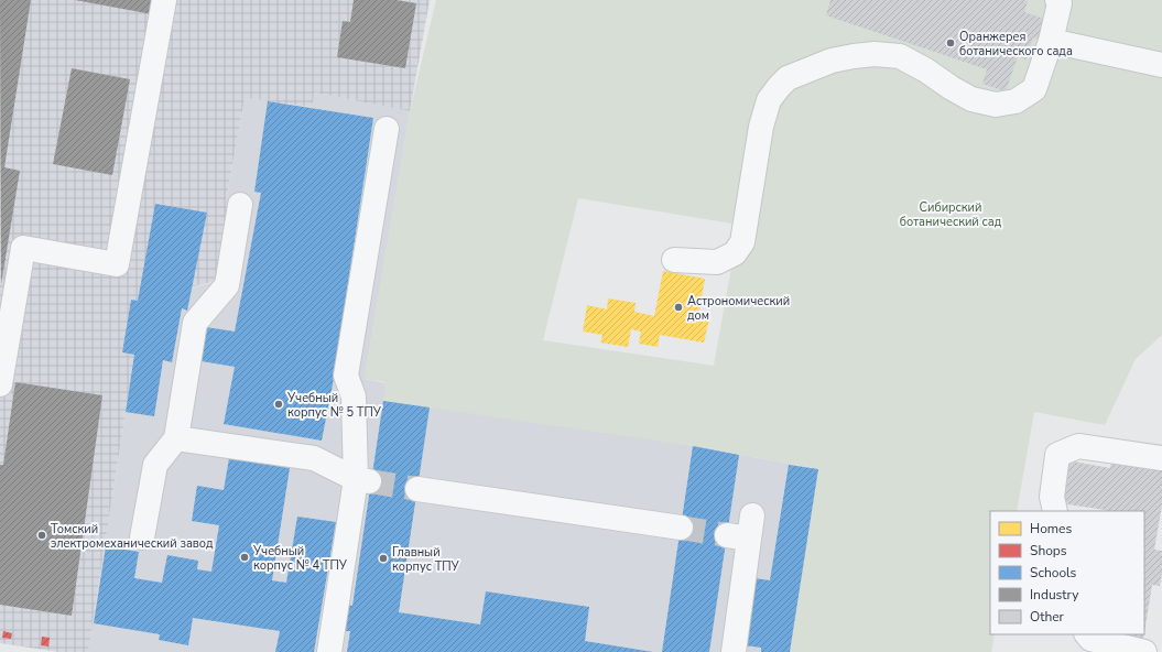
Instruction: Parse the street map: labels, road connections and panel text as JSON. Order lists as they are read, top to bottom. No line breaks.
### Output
{"parks":["Сибирский ботанический сад"],"places":["Оранжерея ботанического сада","Астрономический дом","Учебный корпус № 5 ТПУ","Томский электромеханический завод","Учебный корпус № 4 ТПУ","Главный корпус ТПУ"],"legend":["Homes","Shops","Schools","Industry","Other"]}
